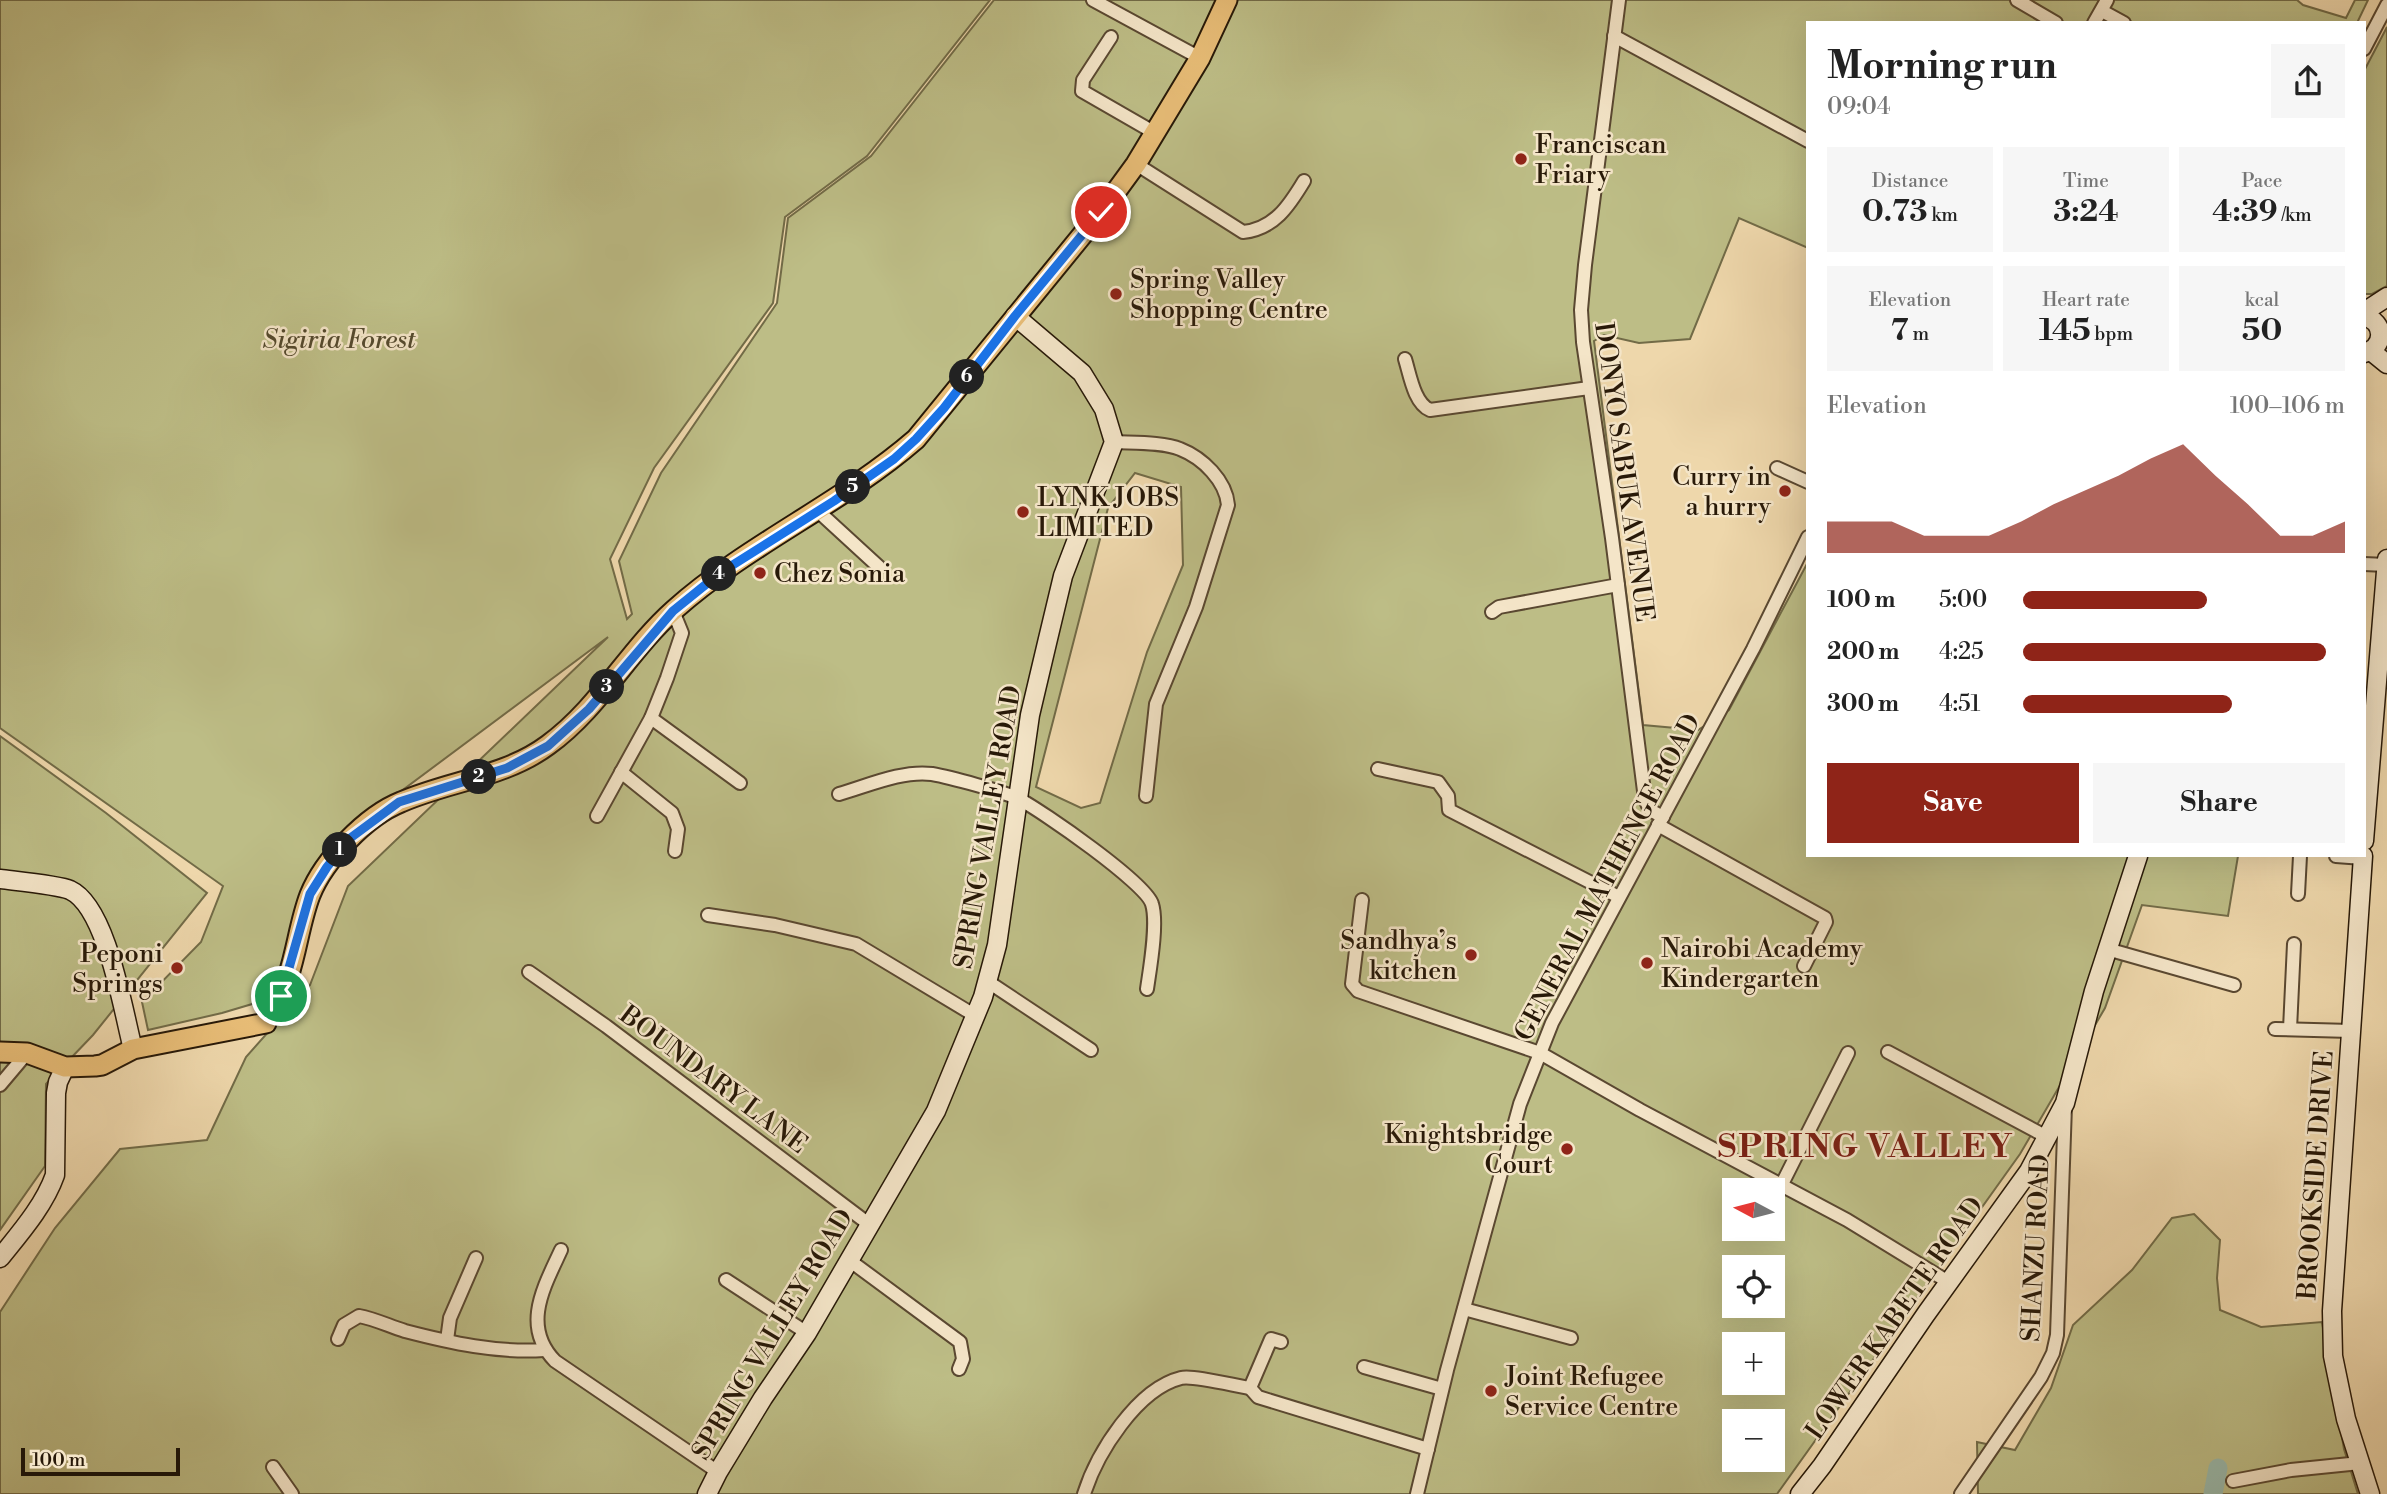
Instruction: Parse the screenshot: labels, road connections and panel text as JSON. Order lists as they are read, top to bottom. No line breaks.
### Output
{"streets":{"street":["DONYO SABUK AVENUE","SPRING VALLEY ROAD","GENERAL MATHENGE ROAD","BOUNDARY LANE","BROOKSIDE DRIVE","SHANZU ROAD","LOWER KABETE ROAD"]},"crossings":[["DONYO SABUK AVENUE","GENERAL MATHENGE ROAD"],["SPRING VALLEY ROAD","BOUNDARY LANE"],["SHANZU ROAD","LOWER KABETE ROAD"]],"districts":["SPRING VALLEY"],"parks":["Sigiria Forest"],"places":["Franciscan Friary","Spring Valley Shopping Centre","Curry in a hurry","LYNK JOBS LIMITED","Chez Sonia","Sandhya’s kitchen","Nairobi Academy Kindergarten","Peponi Springs","Knightsbridge Court","Joint Refugee Service Centre"],"scale_bar":"100 m","north":"left","page":{"heading":["Morning run","09:04"],"stats":[["Distance","0.73 km"],["Time","3:24"],["Pace","4:39 /km"],["Elevation","7 m"],["Heart rate","145 bpm"],["kcal","50"]],"pins":["6","5","4","3","2","1"],"chart":["Elevation","100–106 m"],"list":[{"name":"100 m","note":"5:00"},{"name":"200 m","note":"4:25"},{"name":"300 m","note":"4:51"}],"buttons":["Save","Share"],"map_buttons":["+","−"],"scale":"100 m"}}
